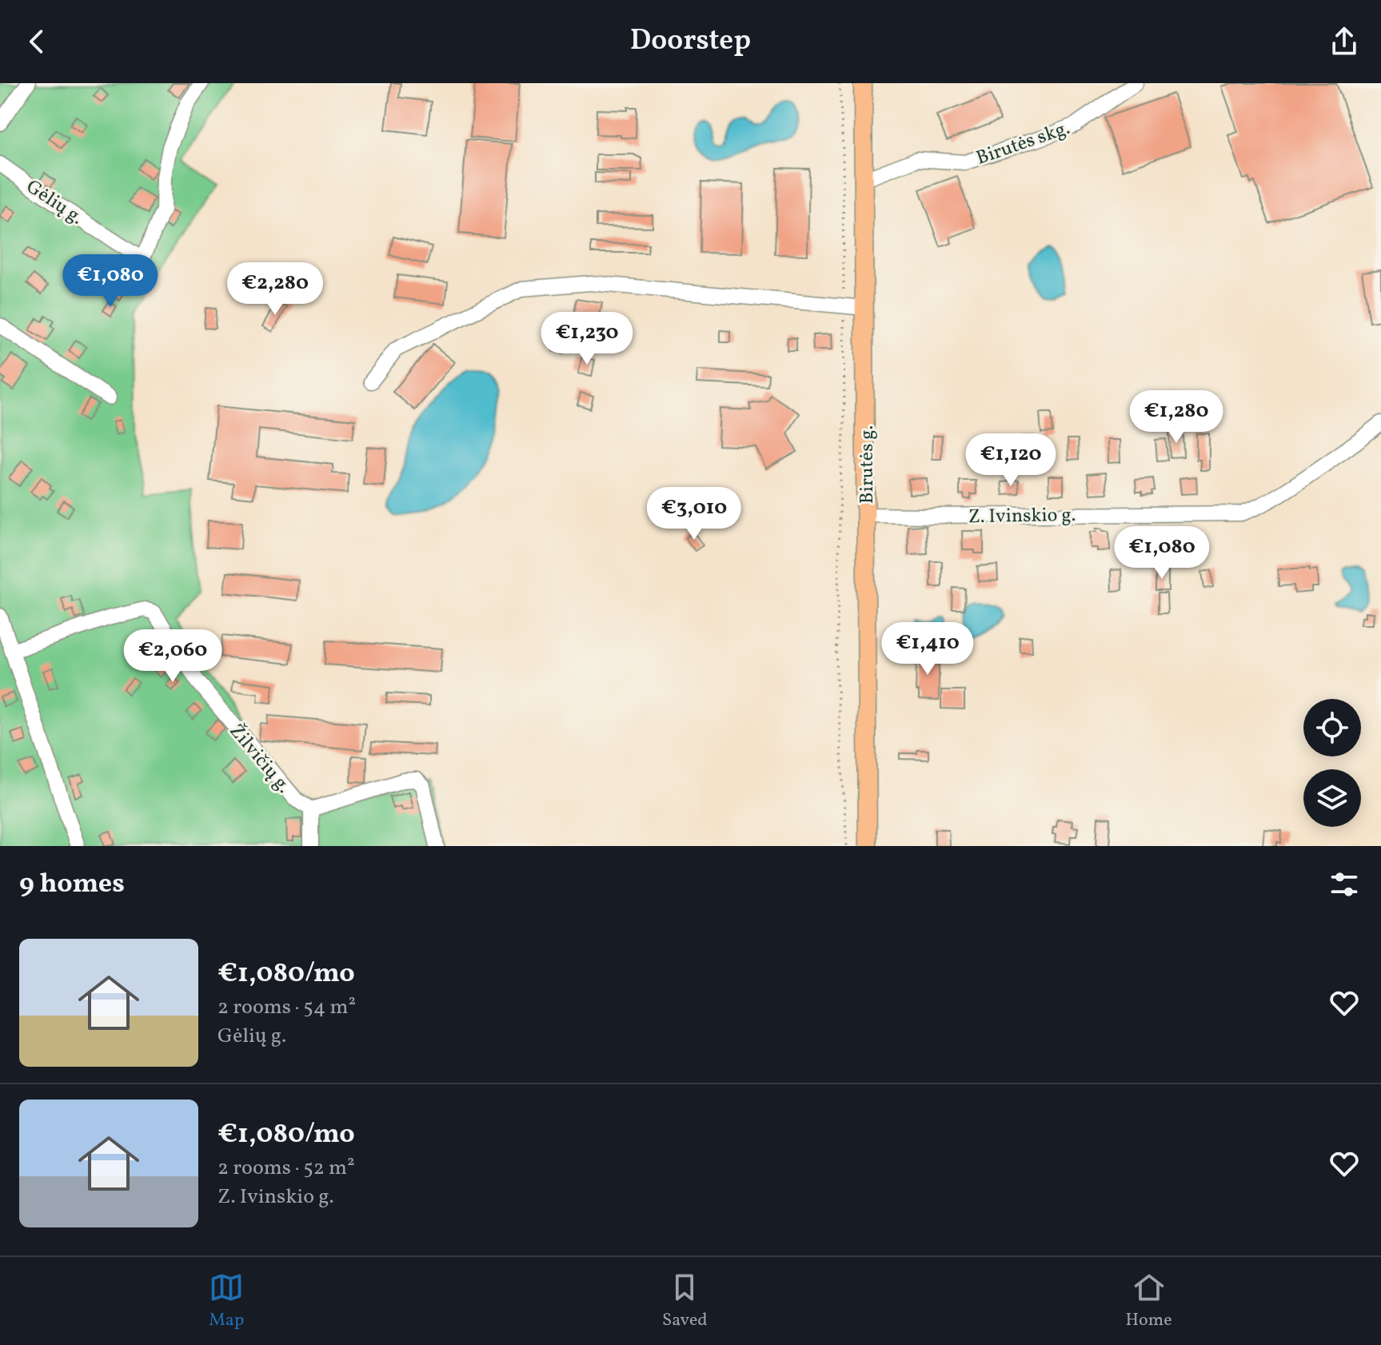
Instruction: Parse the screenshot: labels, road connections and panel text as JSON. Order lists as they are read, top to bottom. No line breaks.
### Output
{"streets":{"main road":["Birutės g."],"street":["Birutės skg.","Gėlių g.","Z. Ivinskio g.","Žilvičių g."]},"crossings":[["Birutės skg.","Birutės g."],["Birutės g.","Z. Ivinskio g."]],"page":{"header":"Doorstep","price":["€1,080","€2,280","€1,230","€1,280","€1,120","€3,010","€1,080","€1,410","€2,060"],"heading":"9 homes","list":[{"name":"€1,080/mo","note":"2 rooms · 54 m² · Gėlių g."},{"name":"€1,080/mo","note":"2 rooms · 52 m² · Z. Ivinskio g."}],"tabs":["Map","Saved","Home"]}}
